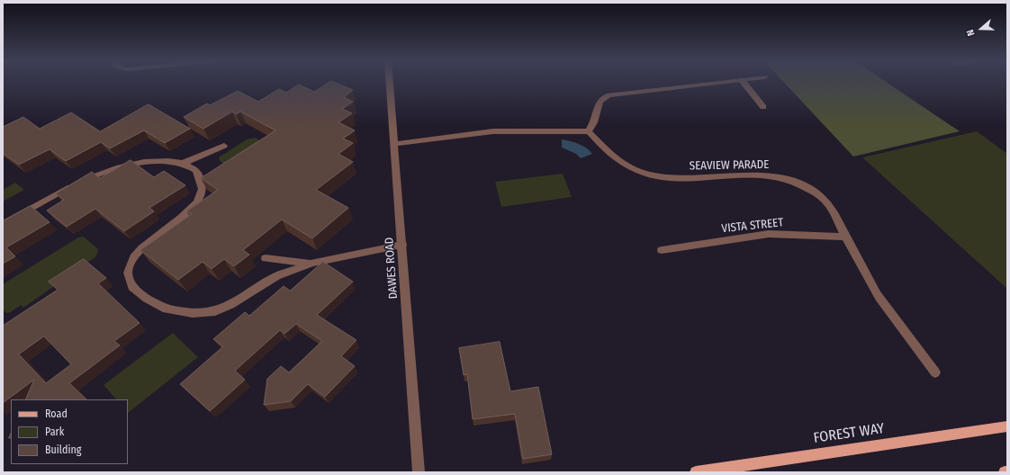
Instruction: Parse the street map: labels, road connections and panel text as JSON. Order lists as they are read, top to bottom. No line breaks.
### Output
{"streets":{"main road":["FOREST WAY"],"street":["SEAVIEW PARADE","VISTA STREET","DAWES ROAD"]},"crossings":[["SEAVIEW PARADE","VISTA STREET"]],"legend":["Road","Park","Building"],"north":"left"}
